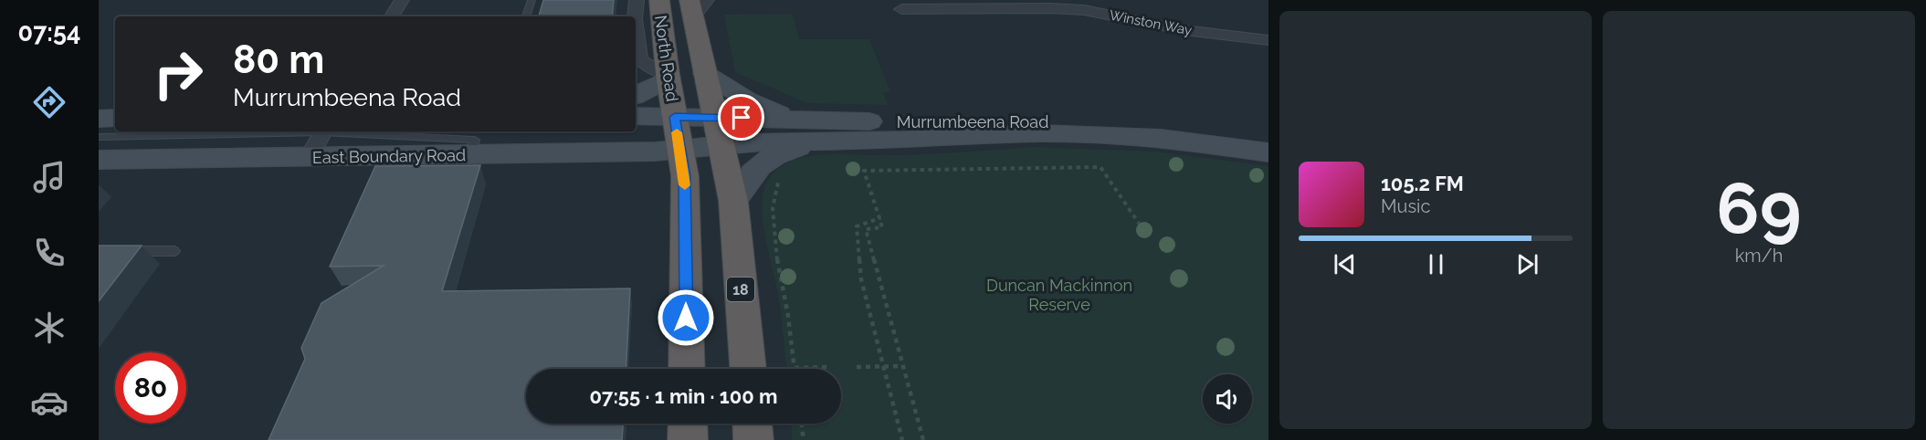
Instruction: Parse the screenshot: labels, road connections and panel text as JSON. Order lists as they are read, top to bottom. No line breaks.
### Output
{"streets":{"highway":["North Road","18"],"main road":["Murrumbeena Road","East Boundary Road"],"street":["Winston Way"]},"crossings":[["North Road","Murrumbeena Road"],["North Road","East Boundary Road"],["Murrumbeena Road","East Boundary Road"]],"parks":["Duncan Mackinnon Reserve"],"page":{"tabs":"07:54","tile":["69","km/h"],"turn":["80 m","Murrumbeena Road"],"song":["105.2 FM","Music"],"limit":"80","trip":"07:55 · 1 min · 100 m"}}
